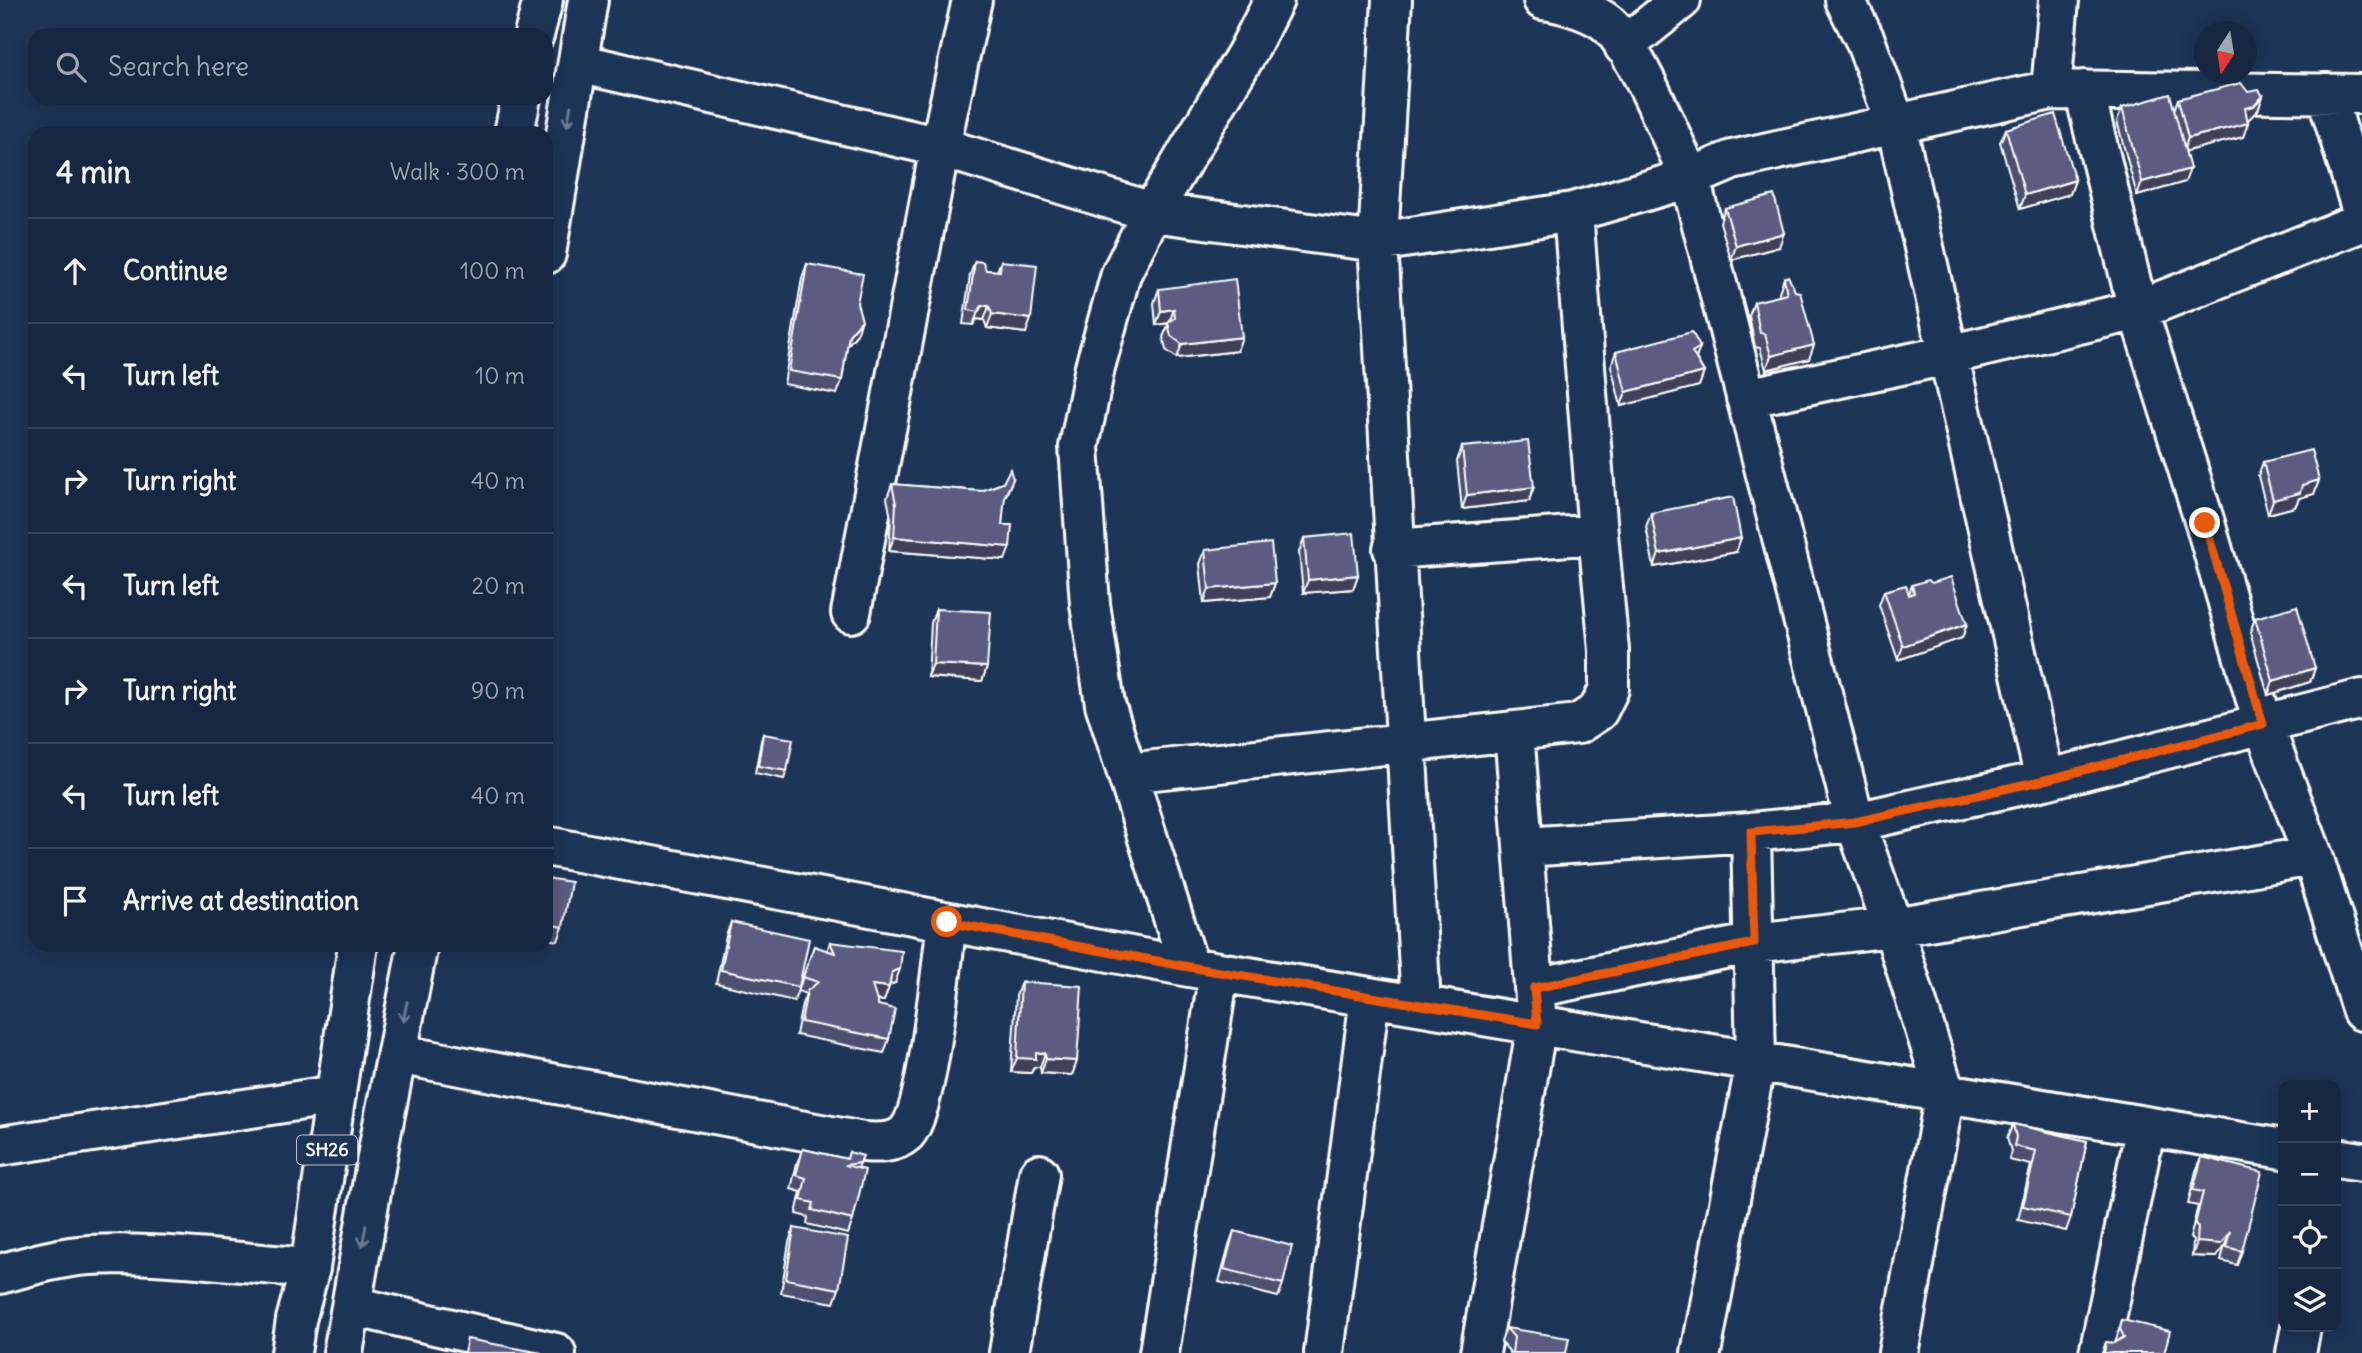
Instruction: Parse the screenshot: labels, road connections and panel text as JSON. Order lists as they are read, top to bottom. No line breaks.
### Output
{"streets":{"street":["SH26"]},"north":"bottom","page":{"search":"Search here","heading":["4 min","Walk · 300 m"],"list":[["Continue","100 m"],["Turn left","10 m"],["Turn right","40 m"],["Turn left","20 m"],["Turn right","90 m"],["Turn left","40 m"],"Arrive at destination"],"map_buttons":["+","−"]}}
